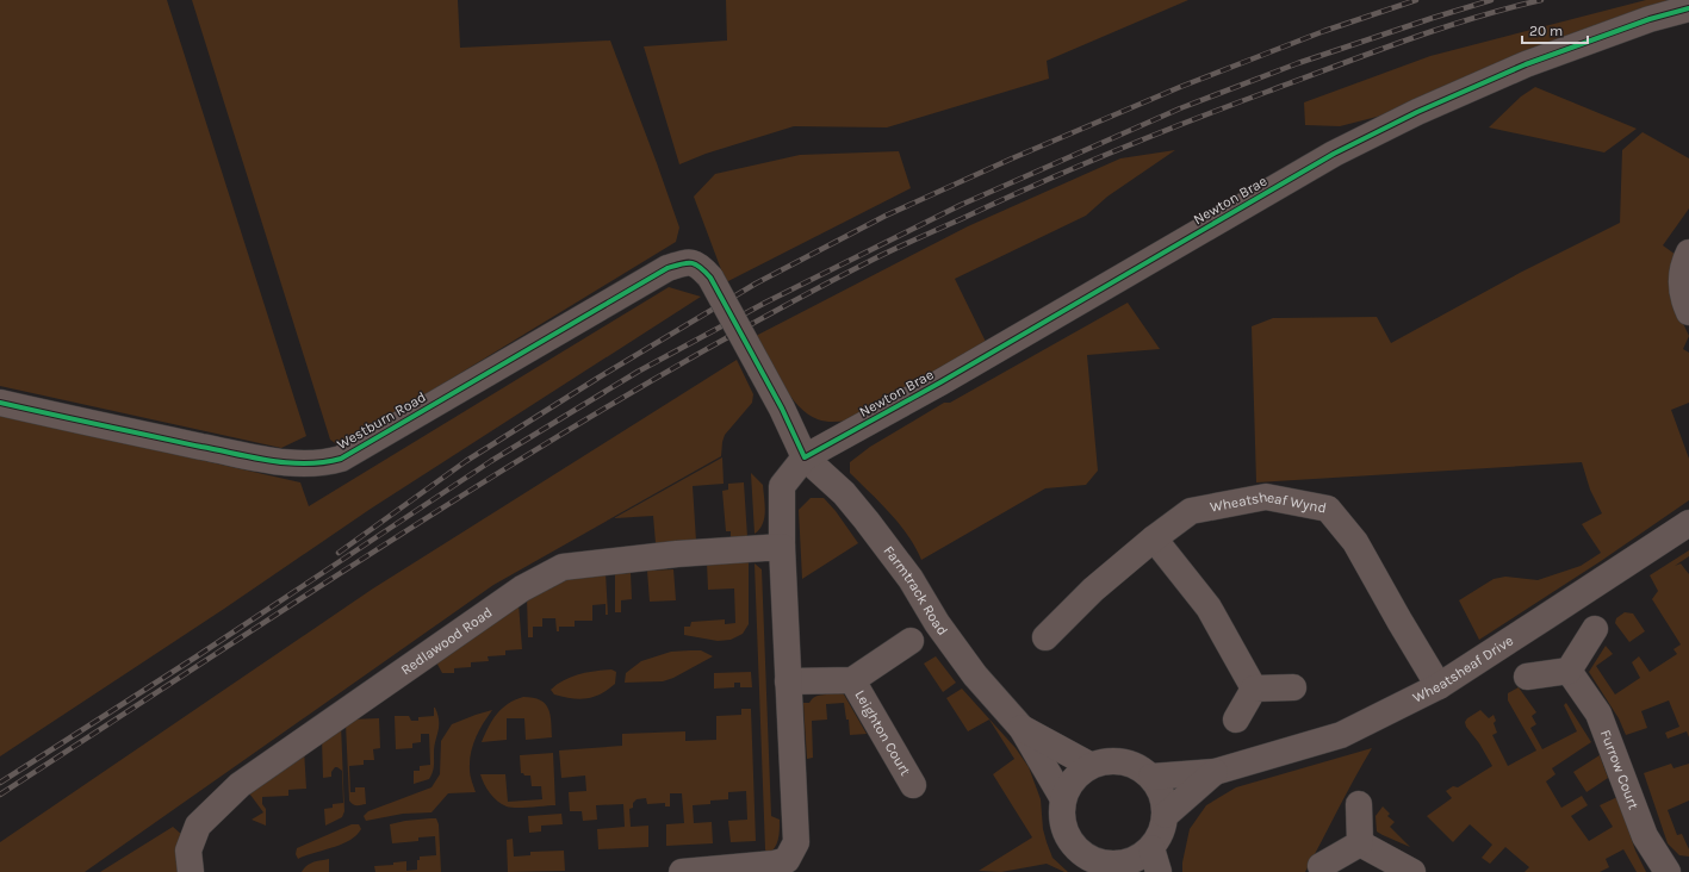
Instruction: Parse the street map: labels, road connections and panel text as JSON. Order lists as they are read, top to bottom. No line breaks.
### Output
{"streets":{"street":["Newton Brae","Westburn Road","Wheatsheaf Wynd","Farmtrack Road","Redlawood Road","Wheatsheaf Drive","Leighton Court","Furrow Court"]},"crossings":[["Newton Brae","Westburn Road"],["Newton Brae","Farmtrack Road"],["Westburn Road","Farmtrack Road"],["Wheatsheaf Wynd","Wheatsheaf Drive"],["Farmtrack Road","Wheatsheaf Drive"]],"scale_bar":"20 m"}
